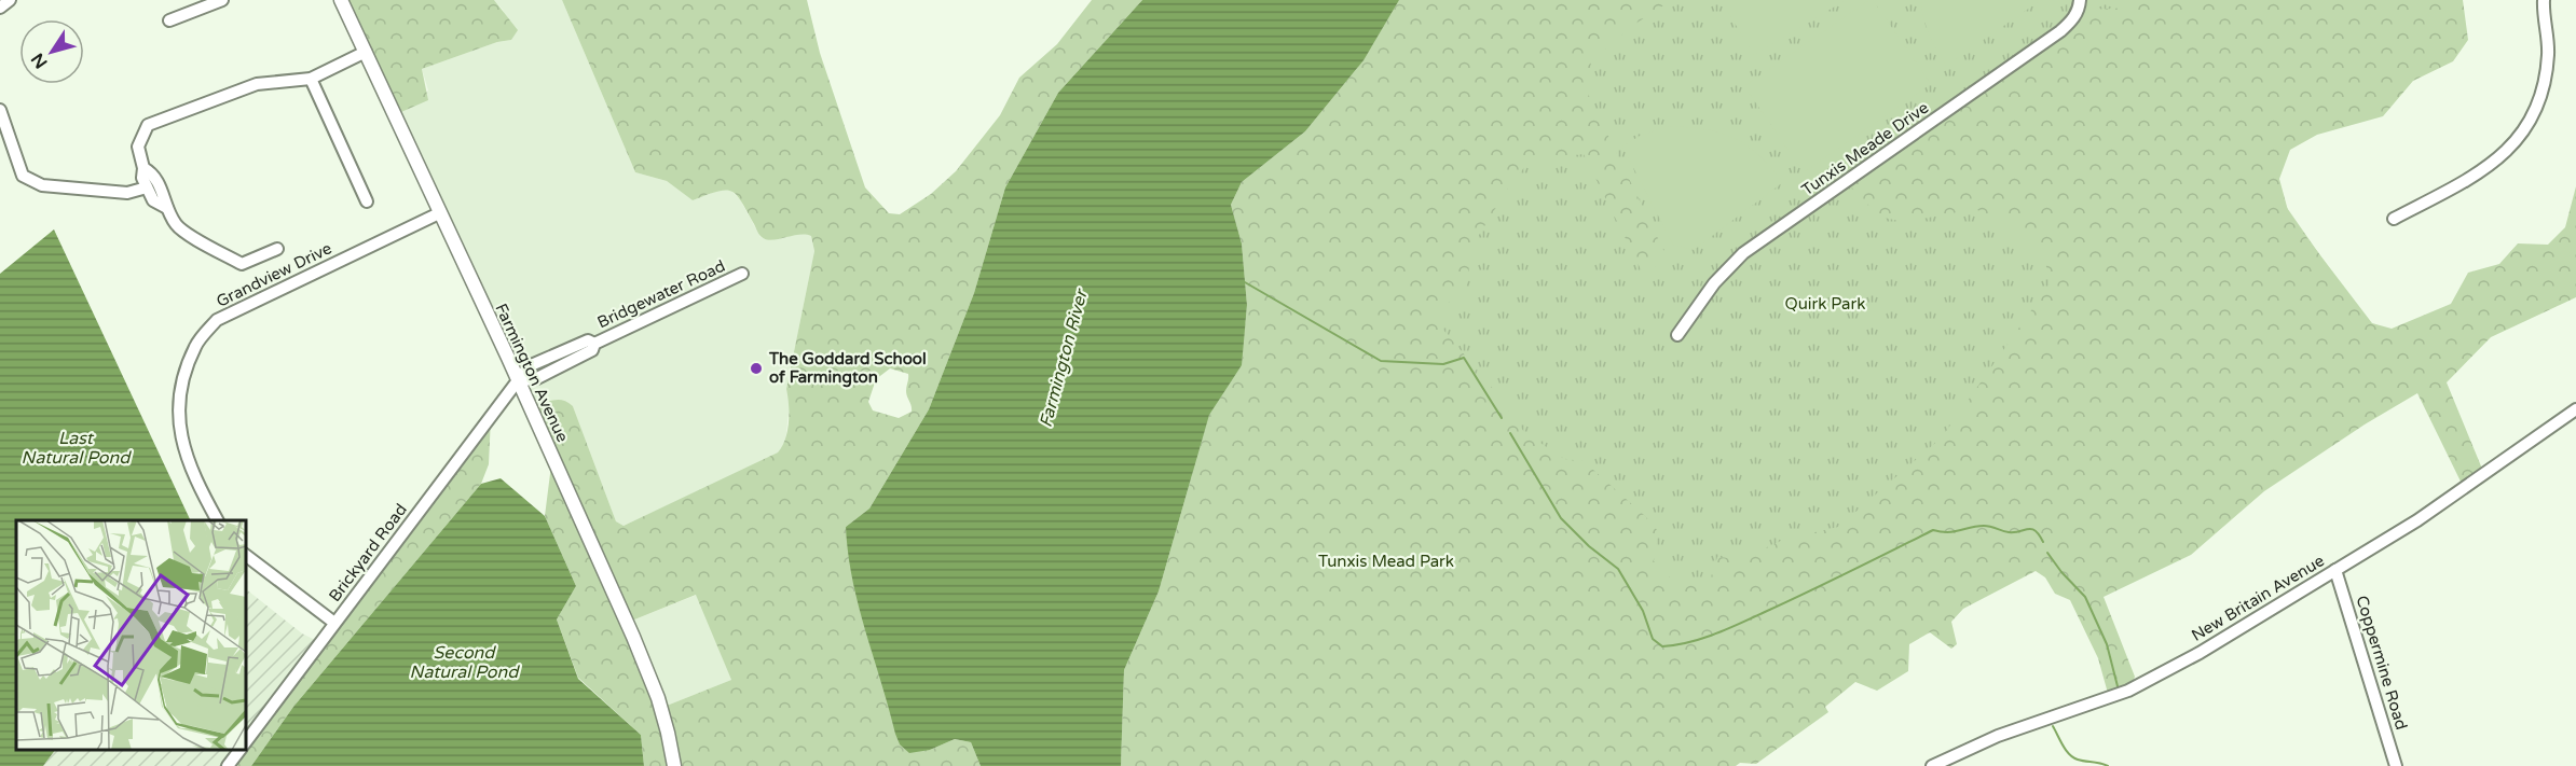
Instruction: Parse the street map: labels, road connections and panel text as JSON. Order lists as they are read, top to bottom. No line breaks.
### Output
{"streets":{"main road":["Farmington Avenue"],"street":["Tunxis Meade Drive","Grandview Drive","Bridgewater Road","Brickyard Road","New Britain Avenue","Coppermine Road"]},"crossings":[["Grandview Drive","Farmington Avenue"],["Bridgewater Road","Farmington Avenue"],["Bridgewater Road","Brickyard Road"],["Farmington Avenue","Brickyard Road"],["New Britain Avenue","Coppermine Road"]],"water":["Farmington River","Last Natural Pond","Second Natural Pond"],"parks":["Quirk Park","Tunxis Mead Park"],"places":["The Goddard School of Farmington"],"north":"bottom left"}
